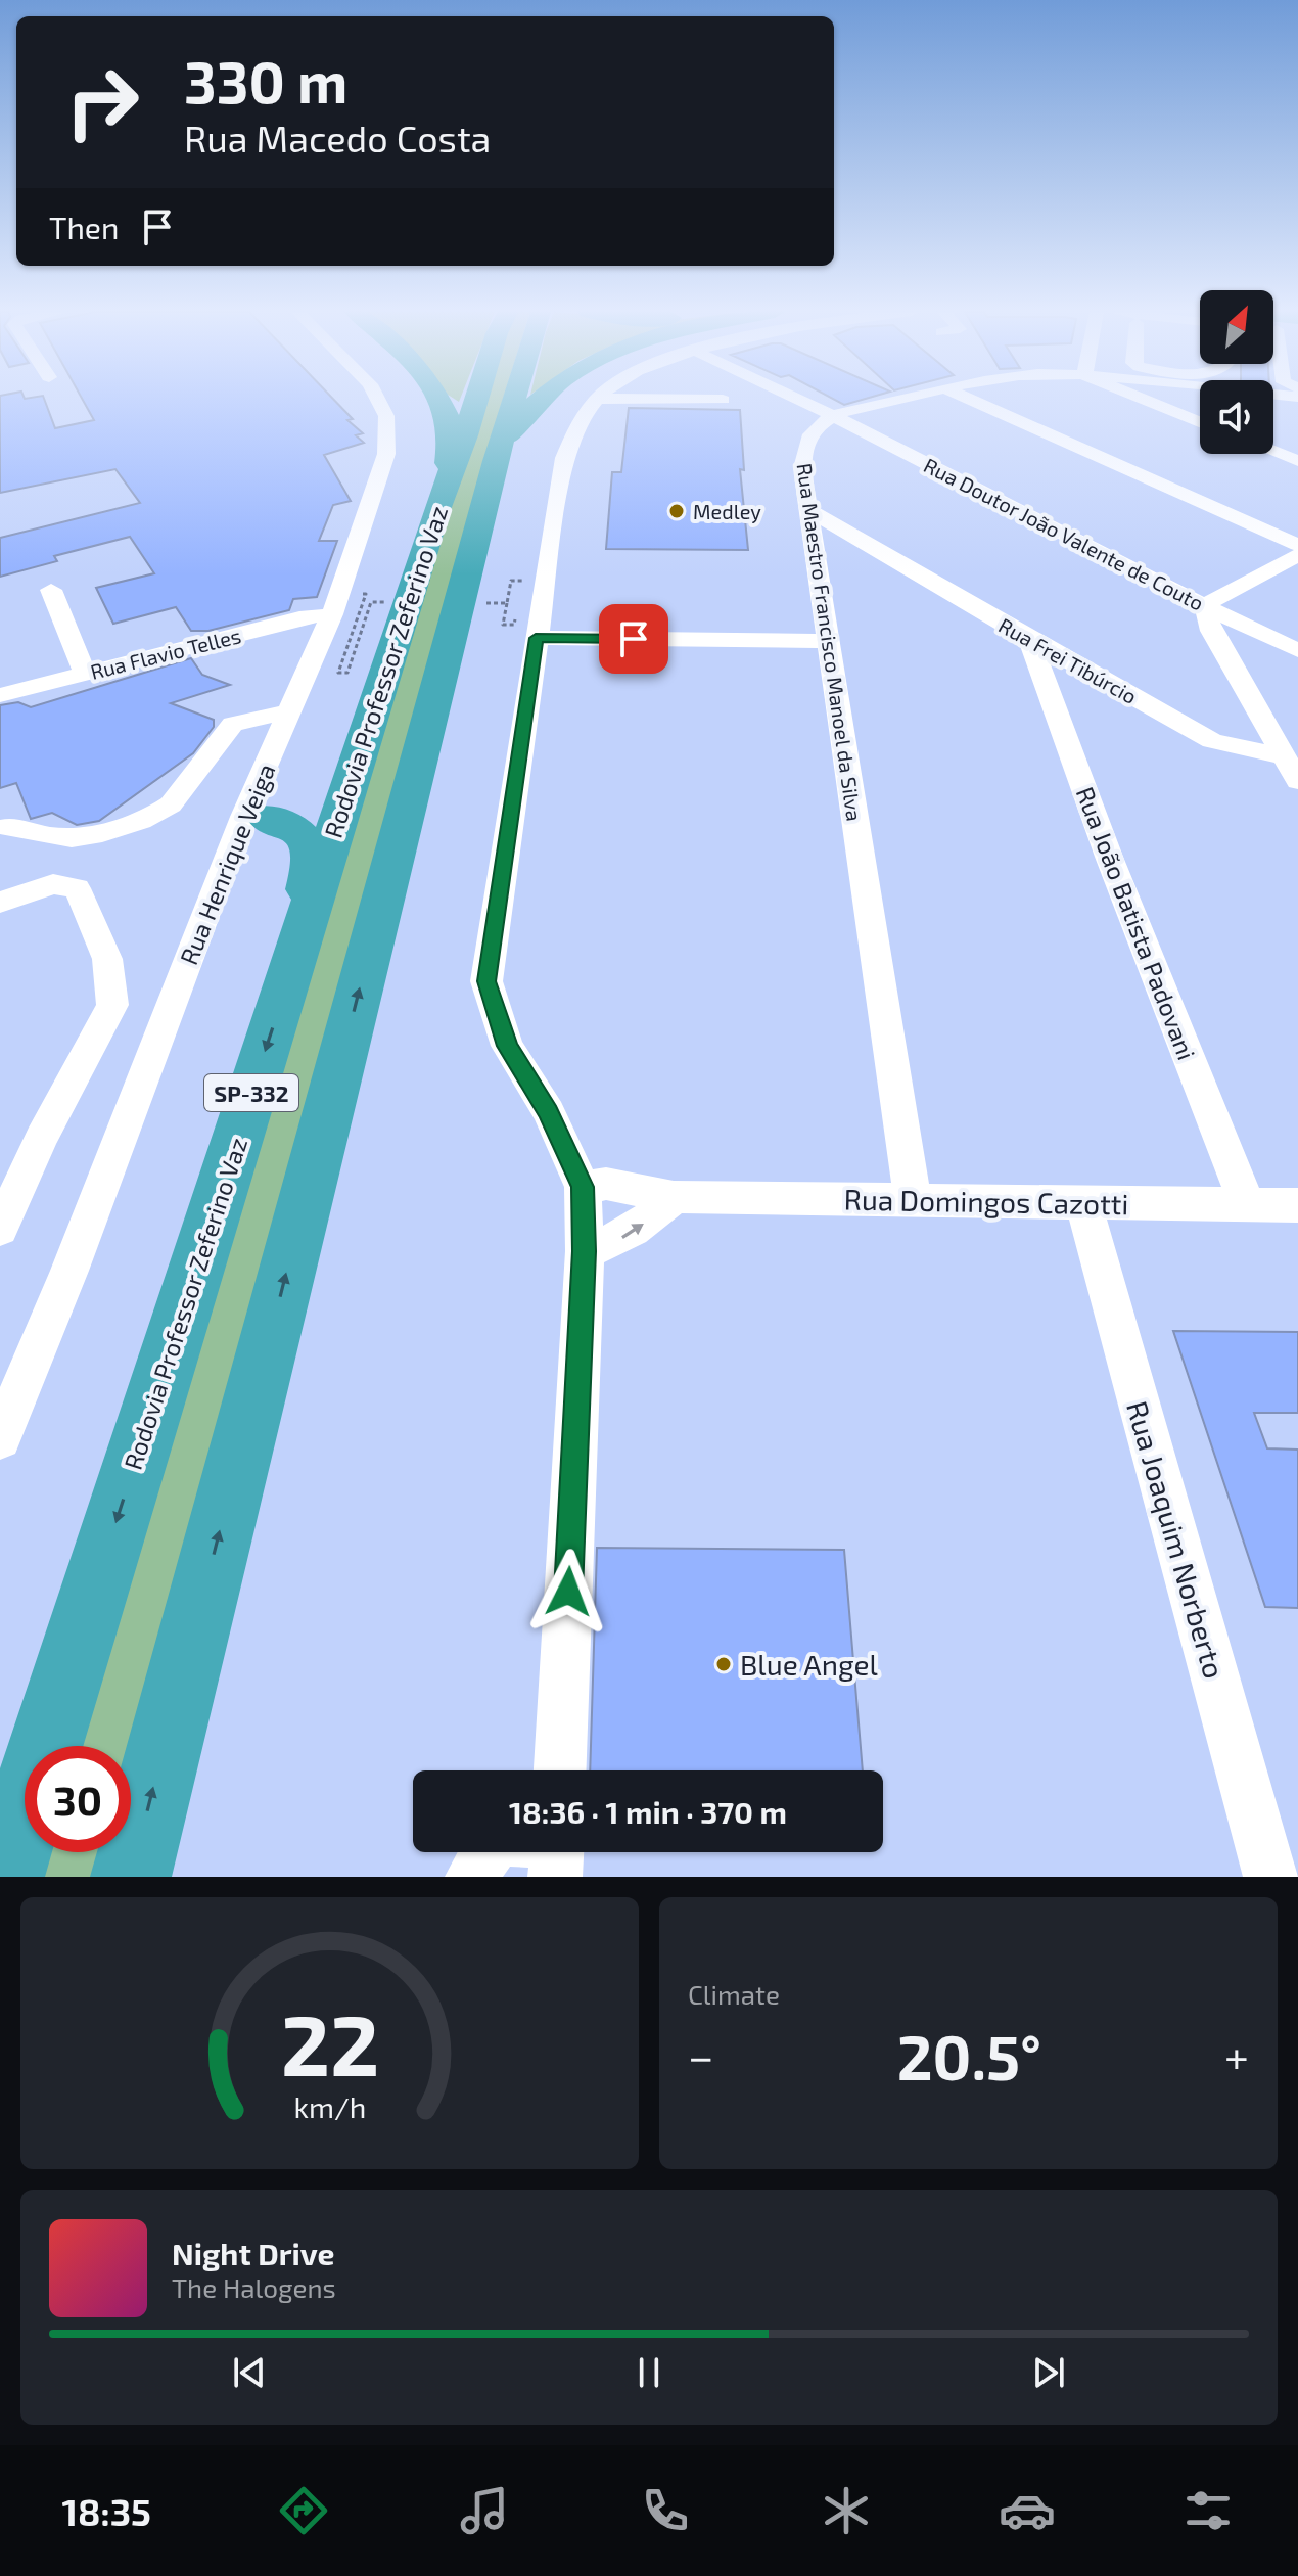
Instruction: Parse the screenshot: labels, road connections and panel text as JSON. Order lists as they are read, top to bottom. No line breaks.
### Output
{"streets":{"highway":["Rodovia Professor Zeferino Vaz","SP-332"],"street":["Rua Doutor João Valente de Couto","Rua Maestro Francisco Manoel da Silva","Rua Flavio Telles","Rua Frei Tibúrcio","Rua Henrique Veiga","Rua João Batista Padovani","Rua Domingos Cazotti","Rua Joaquim Norberto"]},"crossings":[["Rua Doutor João Valente de Couto","Rua Maestro Francisco Manoel da Silva"],["Rua Maestro Francisco Manoel da Silva","Rua Frei Tibúrcio"],["Rua Maestro Francisco Manoel da Silva","Rua Domingos Cazotti"],["Rua Flavio Telles","Rua Henrique Veiga"],["Rua Frei Tibúrcio","Rua João Batista Padovani"],["Rua João Batista Padovani","Rua Domingos Cazotti"],["Rua Domingos Cazotti","Rua Joaquim Norberto"]],"places":["Medley","Blue Angel"],"north":"top right","page":{"turn":["330 m","Rua Macedo Costa"],"then":"Then","limit":"30","trip":"18:36 · 1 min · 370 m","tile":"Climate","heat":["−","20.5°","+"],"song":["Night Drive","The Halogens"],"tabs":"18:35","gauge":["22","km/h"]}}
